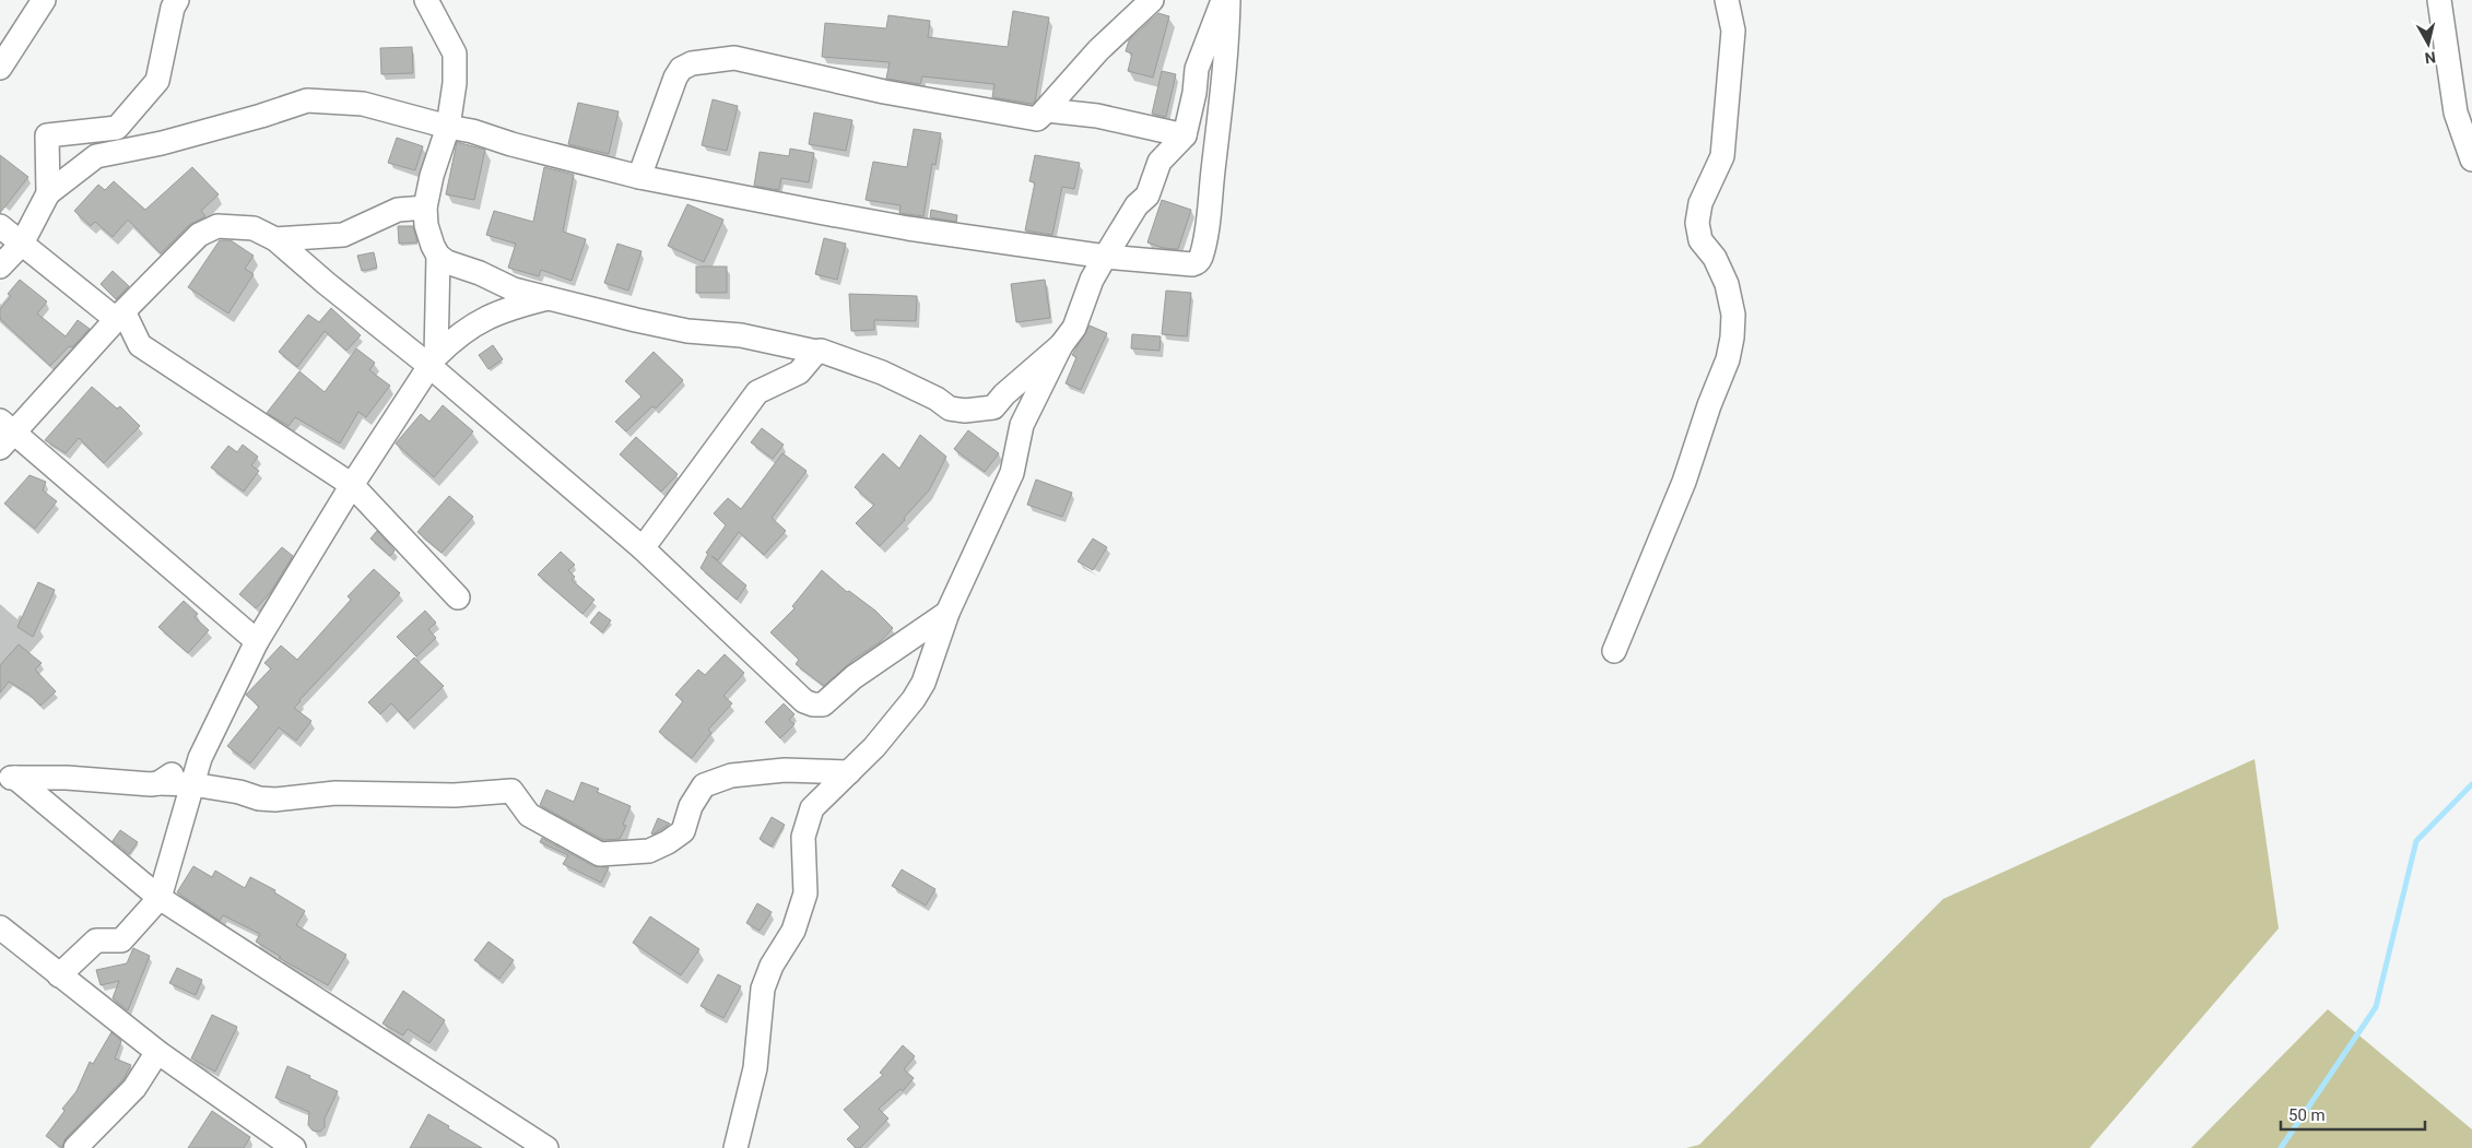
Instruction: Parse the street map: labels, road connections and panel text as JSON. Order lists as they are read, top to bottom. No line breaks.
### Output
{"scale_bar":"50 m","north":"bottom"}
